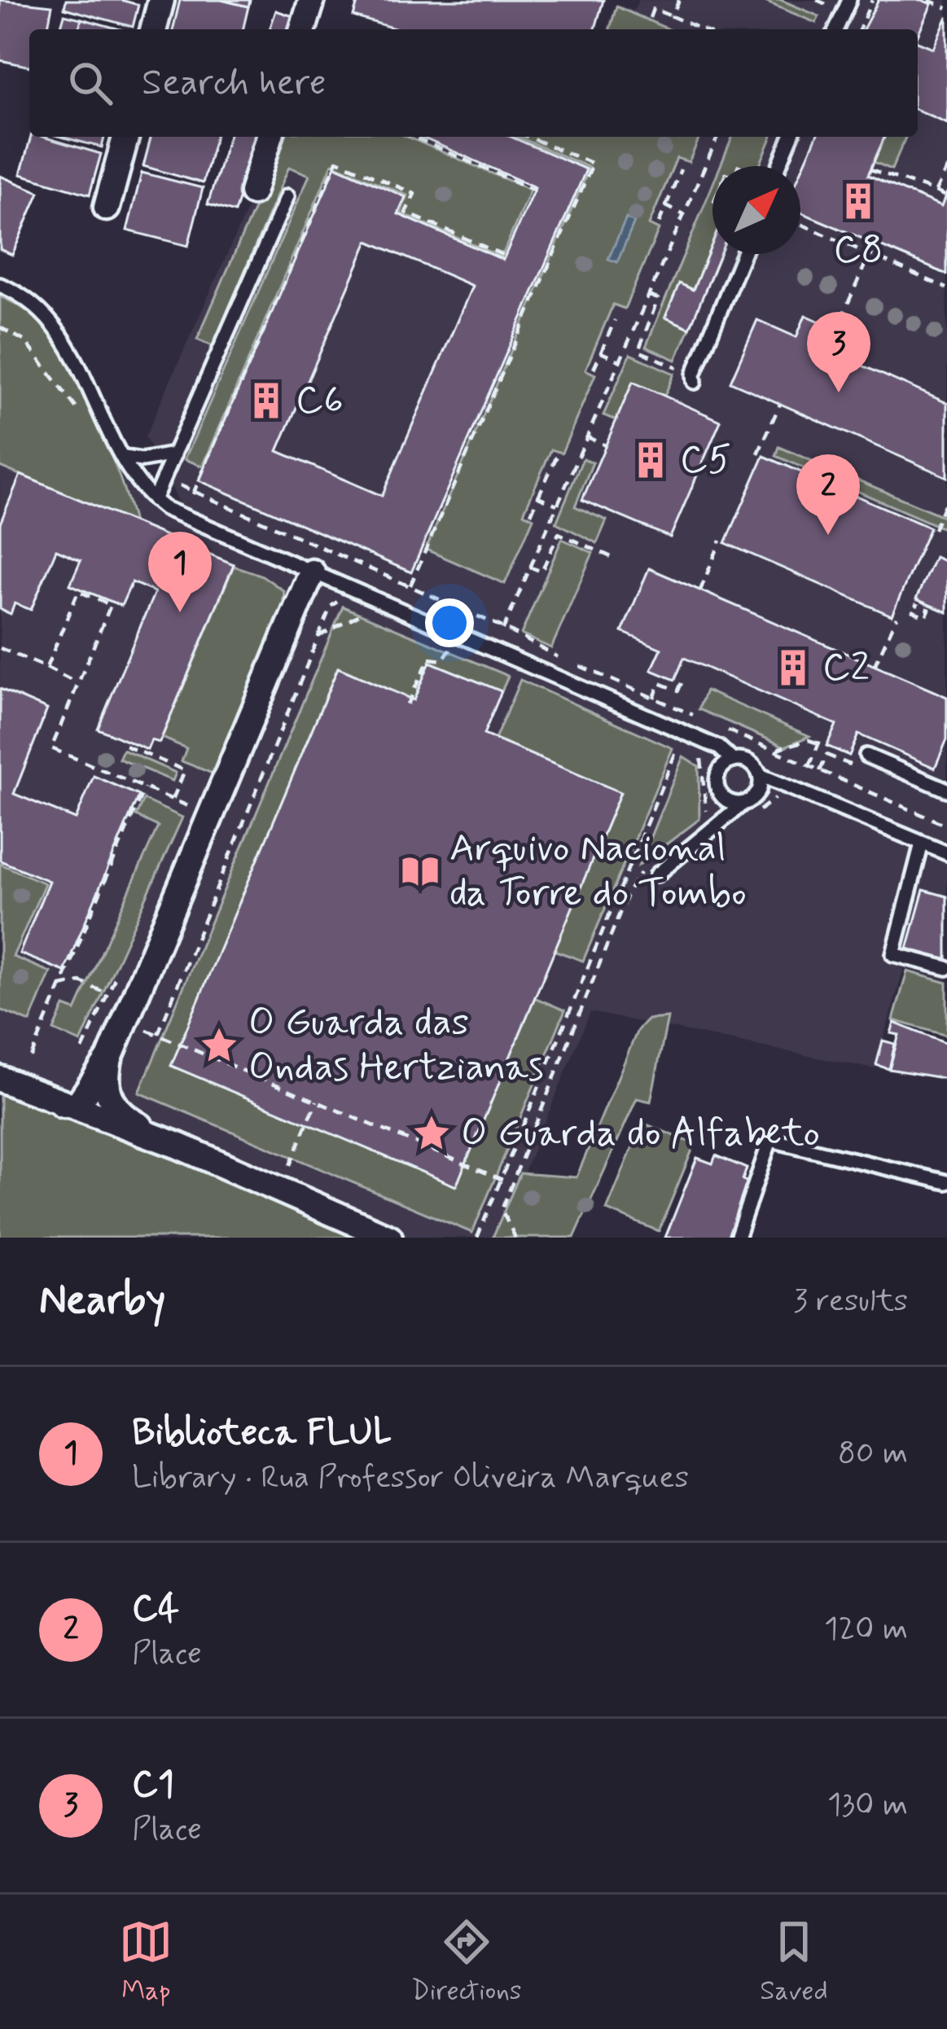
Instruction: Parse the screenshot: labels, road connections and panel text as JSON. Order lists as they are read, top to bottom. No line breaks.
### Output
{"places":{"building":["C8","C6","C5","C2"],"library":["Arquivo Nacional da Torre do Tombo"],"place":["O Guarda das Ondas Hertzianas","O Guarda do Alfabeto"]},"north":"top right","page":{"search":"Search here","pins":["3","2","1"],"heading":["Nearby","3 results"],"list":[{"mark":"1","name":"Biblioteca FLUL","note":"Library · Rua Professor Oliveira Marques","value":"80 m"},{"mark":"2","name":"C4","note":"Place","value":"120 m"},{"mark":"3","name":"C1","note":"Place","value":"130 m"}],"nav":["Map","Directions","Saved"]}}
